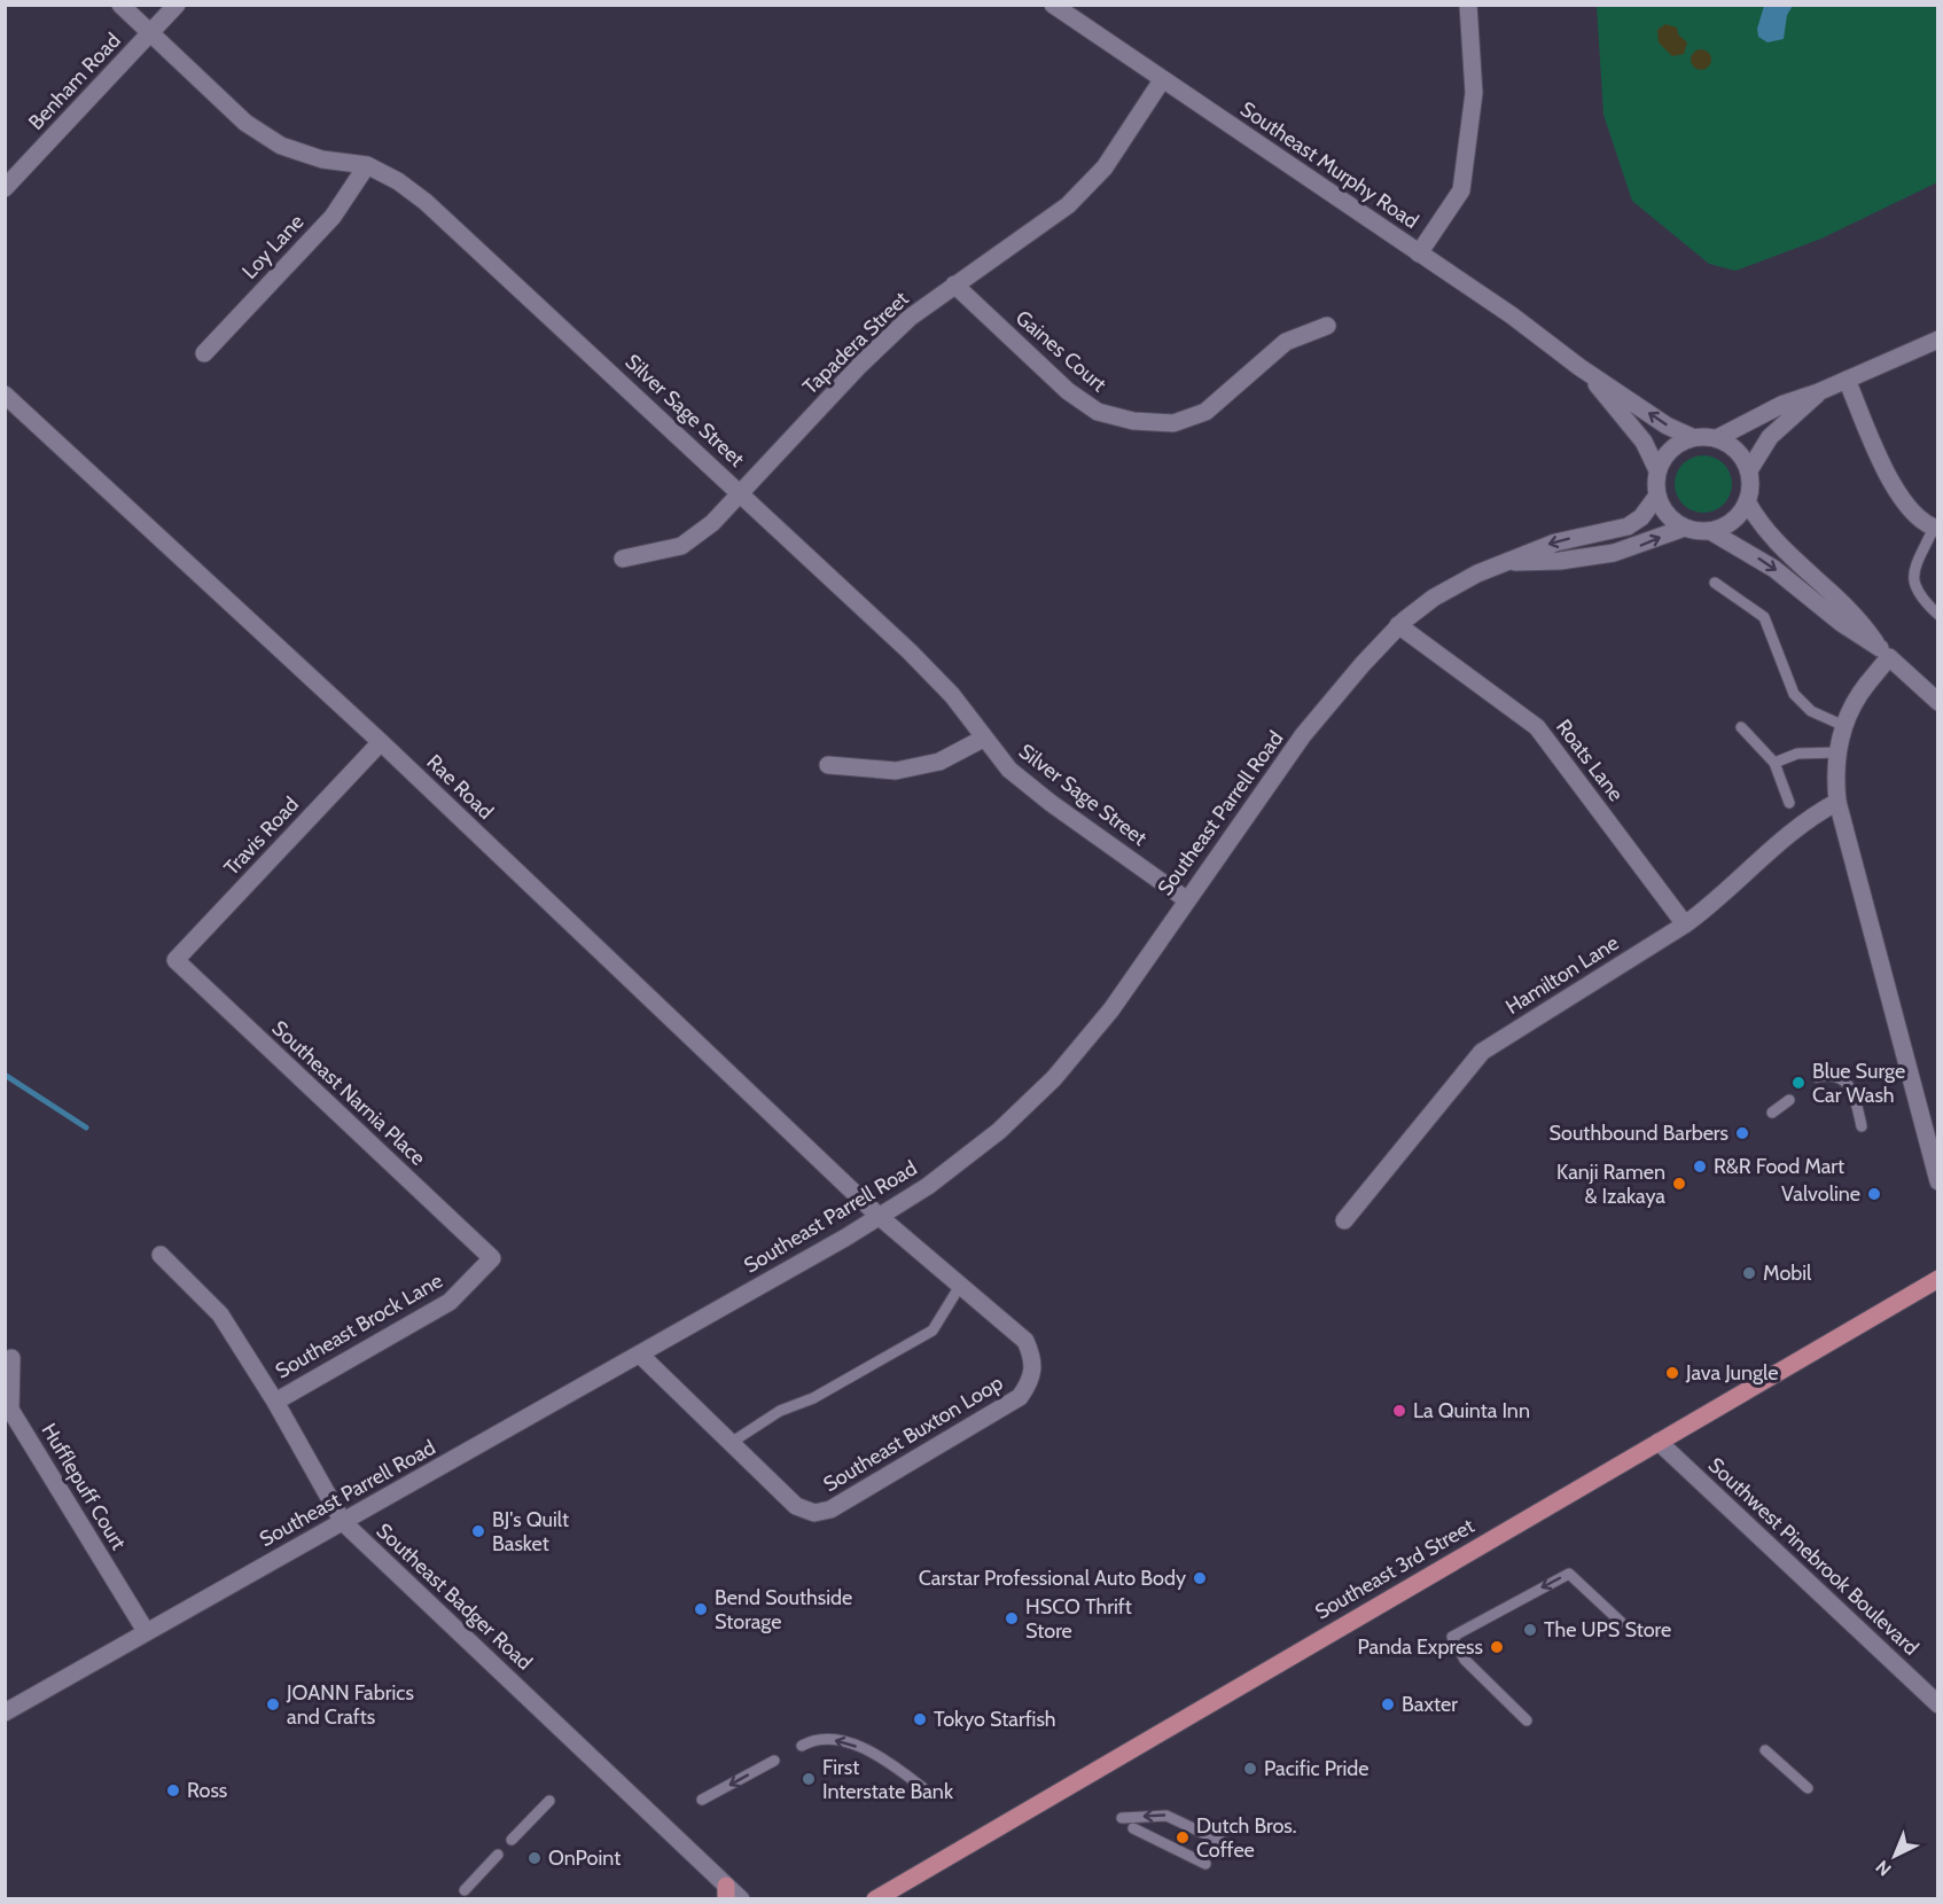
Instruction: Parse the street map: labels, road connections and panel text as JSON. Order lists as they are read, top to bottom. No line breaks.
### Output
{"streets":{"main road":["Southeast 3rd Street"],"street":["Benham Road","Southeast Murphy Road","Loy Lane","Tapadera Street","Gaines Court","Silver Sage Street","Roats Lane","Rae Road","Southeast Parrell Road","Travis Road","Hamilton Lane","Southeast Narnia Place","Southeast Brock Lane","Southeast Buxton Loop","Hufflepuff Court","Southwest Pinebrook Boulevard","Southeast Badger Road"]},"crossings":[["Benham Road","Silver Sage Street"],["Southeast Murphy Road","Tapadera Street"],["Southeast Murphy Road","Southeast Parrell Road"],["Loy Lane","Silver Sage Street"],["Tapadera Street","Gaines Court"],["Tapadera Street","Silver Sage Street"],["Silver Sage Street","Southeast Parrell Road"],["Roats Lane","Southeast Parrell Road"],["Roats Lane","Hamilton Lane"],["Rae Road","Southeast Parrell Road"],["Rae Road","Travis Road"],["Rae Road","Southeast Buxton Loop"],["Southeast Parrell Road","Southeast Buxton Loop"],["Southeast Parrell Road","Hufflepuff Court"],["Southeast Parrell Road","Southeast Badger Road"],["Travis Road","Southeast Narnia Place"],["Southeast Narnia Place","Southeast Brock Lane"],["Southeast Brock Lane","Southeast Badger Road"],["Southwest Pinebrook Boulevard","Southeast 3rd Street"]],"places":["Blue Surge Car Wash","Southbound Barbers","R&R Food Mart","Kanji Ramen & Izakaya","Valvoline","Mobil","Java Jungle","La Quinta Inn","BJ's Quilt Basket","Carstar Professional Auto Body","Bend Southside Storage","HSCO Thrift Store","The UPS Store","Panda Express","JOANN Fabrics and Crafts","Baxter","Tokyo Starfish","Pacific Pride","First Interstate Bank","Ross","Dutch Bros. Coffee","OnPoint"],"north":"bottom left"}
